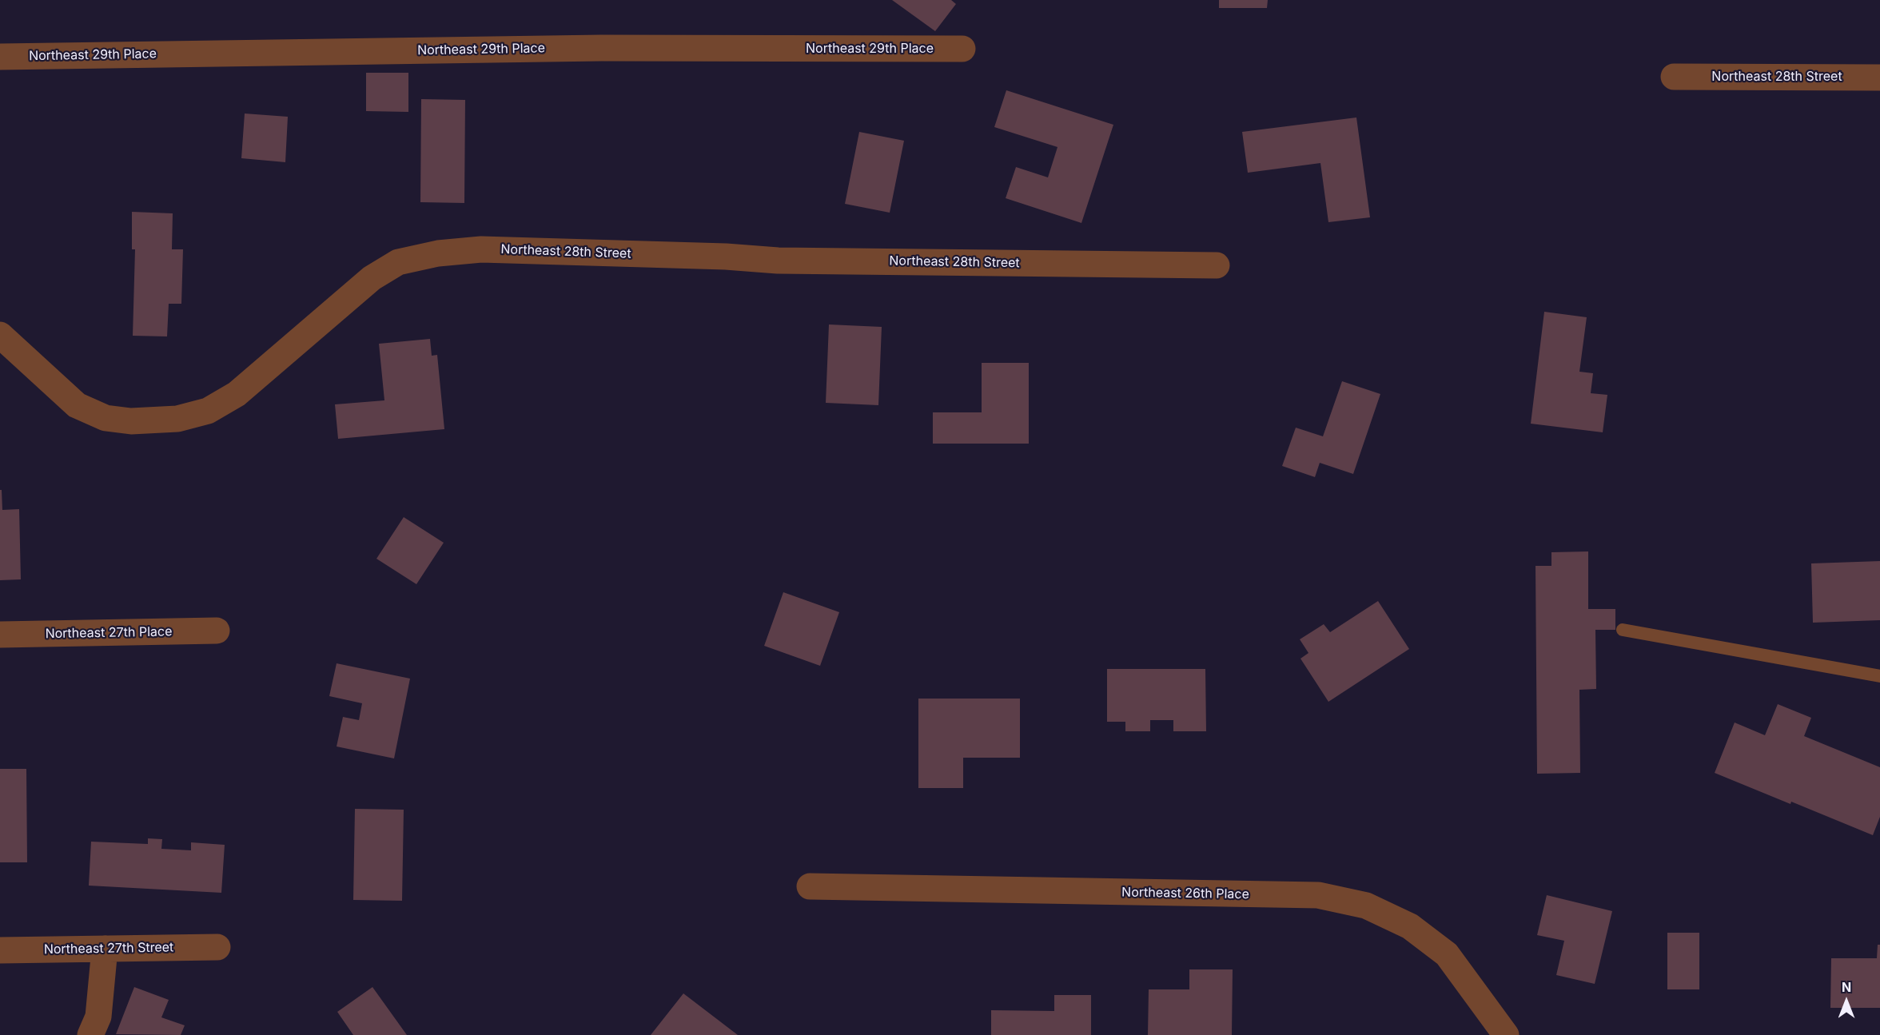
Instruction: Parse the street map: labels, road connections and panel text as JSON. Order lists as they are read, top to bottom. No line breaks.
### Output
{"streets":{"street":["Northeast 29th Place","Northeast 28th Street","Northeast 27th Place","Northeast 26th Place","Northeast 27th Street"]},"north":"top"}
